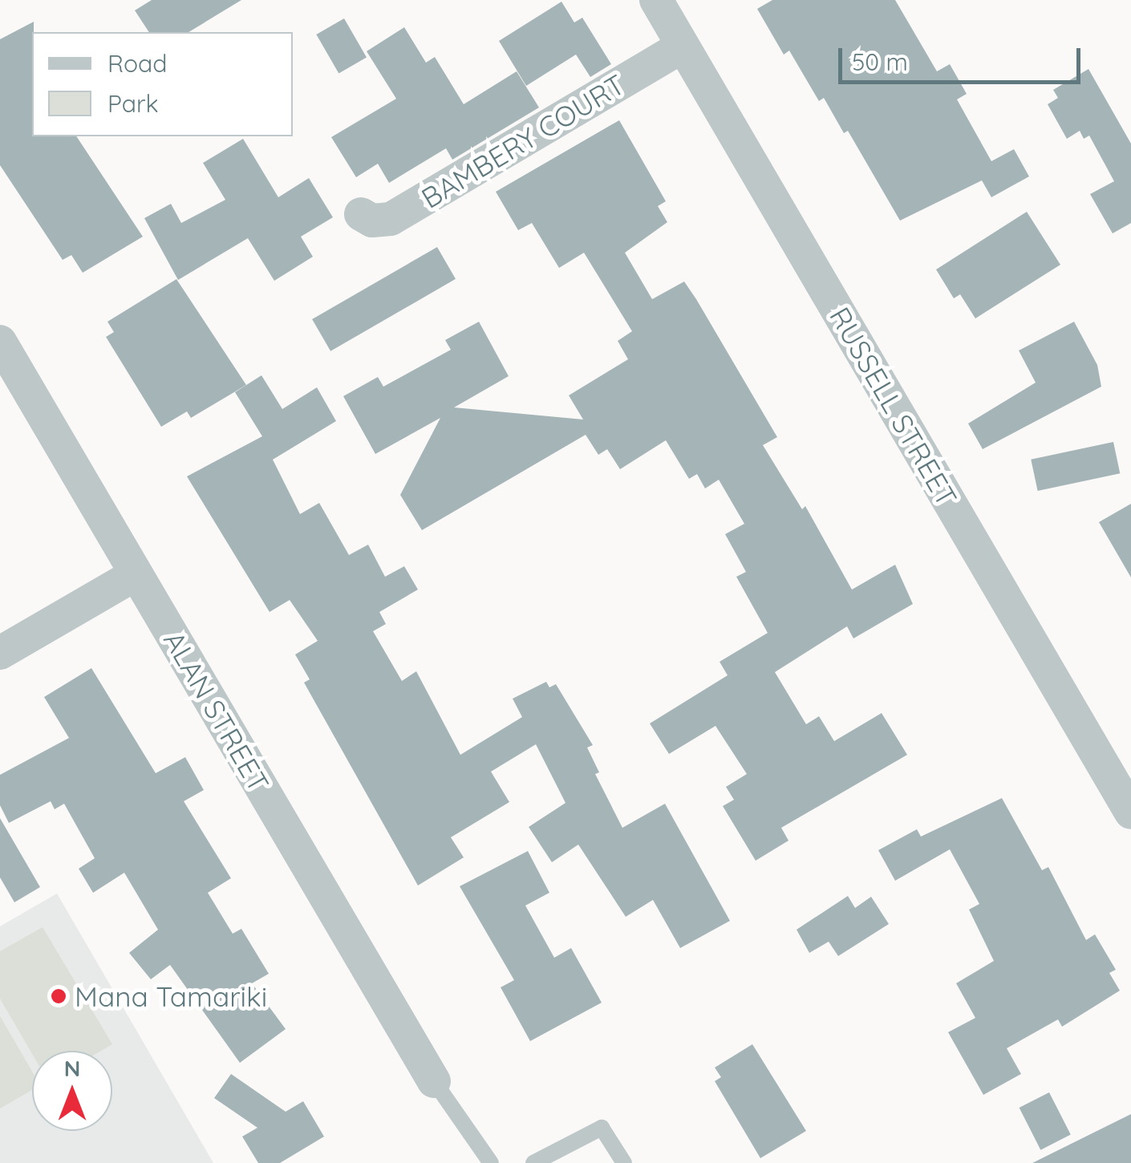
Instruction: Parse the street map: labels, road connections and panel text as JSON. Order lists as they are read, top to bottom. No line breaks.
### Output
{"streets":{"street":["BAMBERY COURT","RUSSELL STREET","ALAN STREET"]},"crossings":[["BAMBERY COURT","RUSSELL STREET"]],"places":["Mana Tamariki"],"legend":["Road","Park"],"scale_bar":"50 m","north":"top"}
